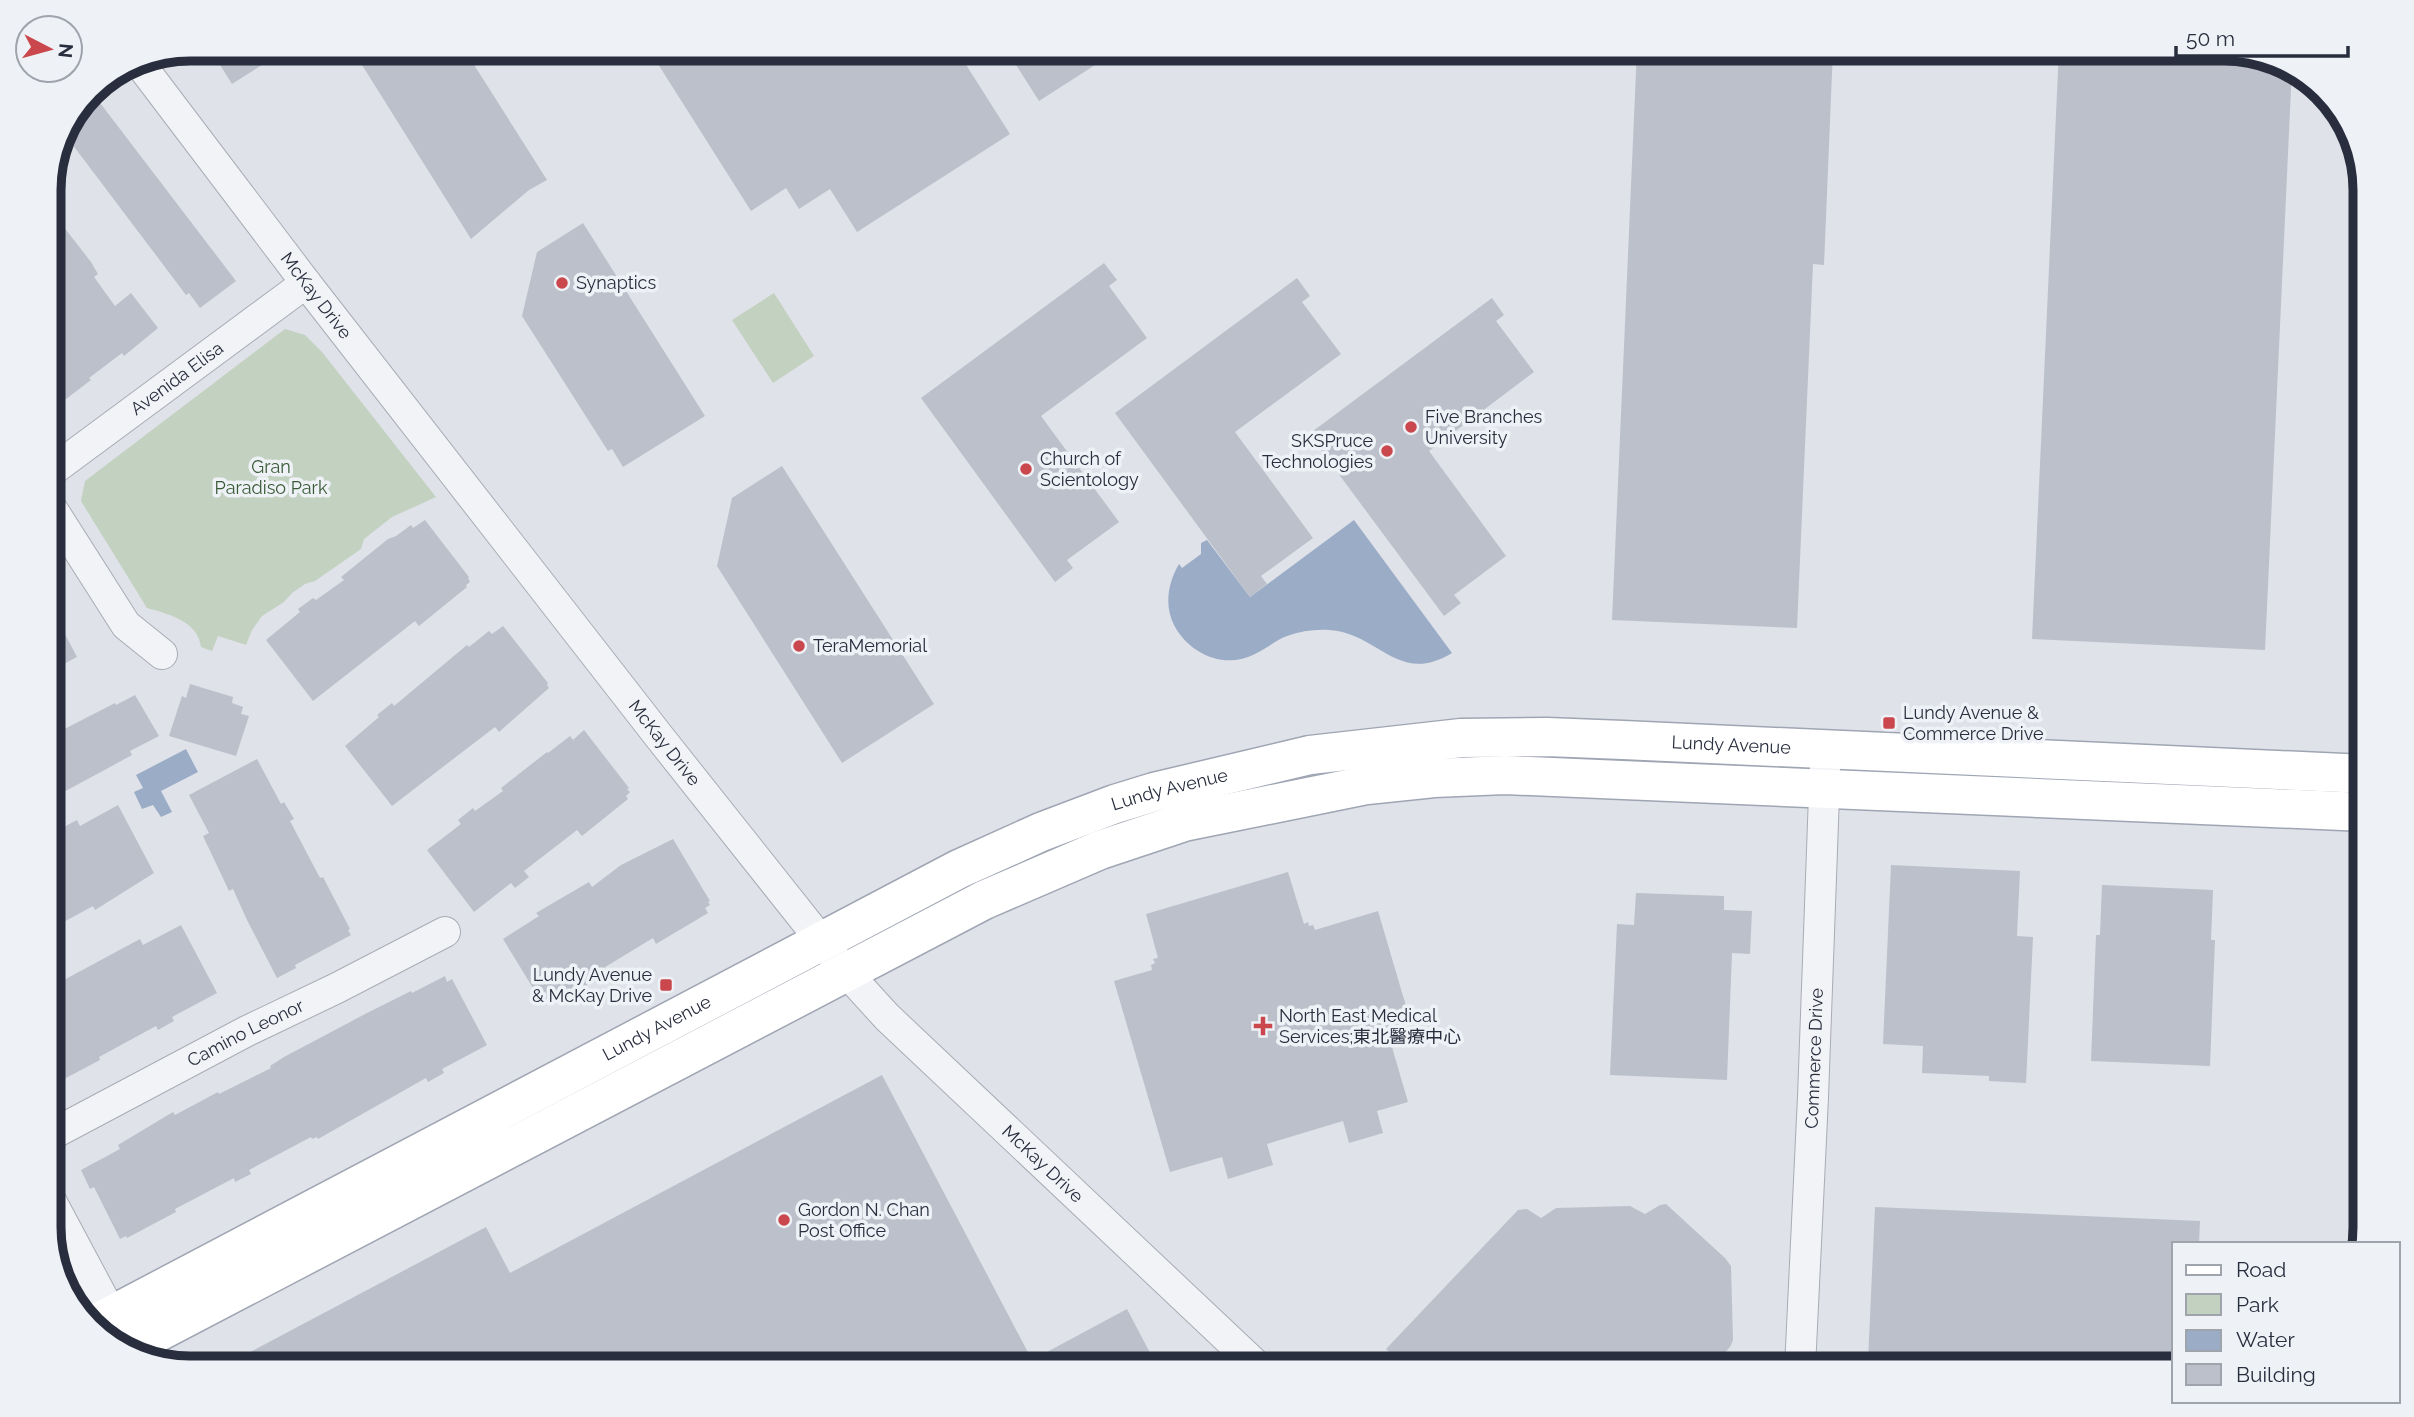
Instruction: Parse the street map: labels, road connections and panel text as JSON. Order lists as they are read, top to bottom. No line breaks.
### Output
{"streets":{"main road":["Lundy Avenue"],"street":["McKay Drive","Avenida Elisa","Camino Leonor","Commerce Drive"]},"crossings":[["McKay Drive","Avenida Elisa"],["McKay Drive","Lundy Avenue"],["Lundy Avenue","Commerce Drive"]],"parks":["Gran Paradiso Park"],"places":{"other":["Synaptics","Five Branches University","SKSPruce Technologies","Church of Scientology","TeraMemorial","Gordon N. Chan Post Office"],"transit":["Lundy Avenue & Commerce Drive","Lundy Avenue & McKay Drive"],"health":["North East Medical Services;東北醫療中心"]},"legend":["Road","Park","Water","Building"],"scale_bar":"50 m","north":"right"}
